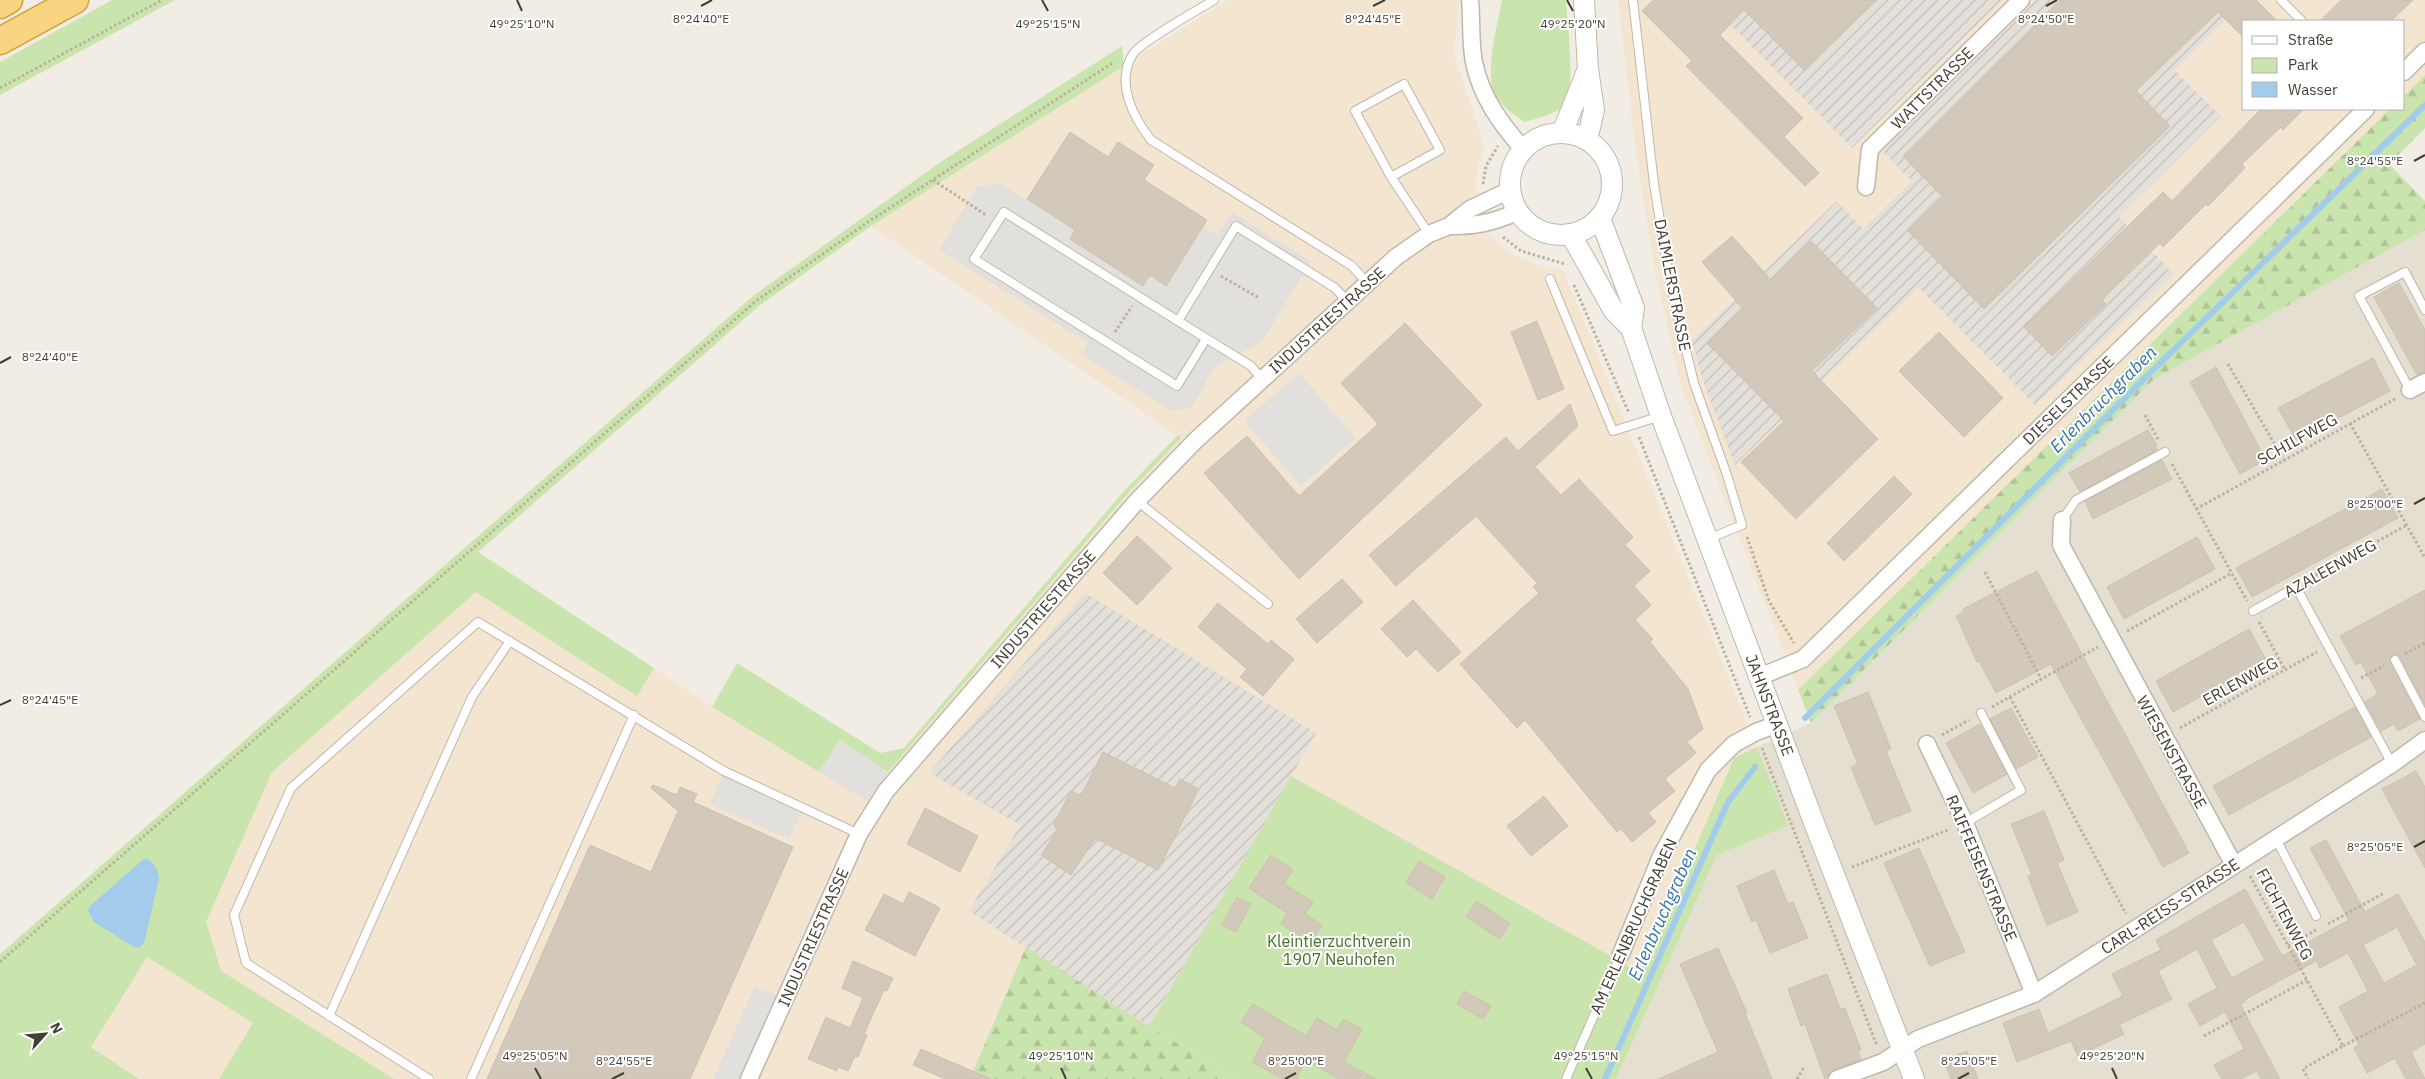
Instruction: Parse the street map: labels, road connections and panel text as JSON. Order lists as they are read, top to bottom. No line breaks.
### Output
{"streets":{"street":["WATTSTRASSE","INDUSTRIESTRASSE","DIESELSTRASSE","JAHNSTRASSE","WIESENSTRASSE","RAIFFEISENSTRASSE","CARL-REISS-STRASSE","AM ERLENBRUCHGRABEN"],"lane":["DAIMLERSTRASSE","AZALEENWEG"],"path":["SCHILFWEG","ERLENWEG","FICHTENWEG"]},"crossings":[["INDUSTRIESTRASSE","JAHNSTRASSE"],["DIESELSTRASSE","JAHNSTRASSE"],["ERLENWEG","WIESENSTRASSE"],["JAHNSTRASSE","CARL-REISS-STRASSE"],["JAHNSTRASSE","AM ERLENBRUCHGRABEN"],["WIESENSTRASSE","CARL-REISS-STRASSE"],["WIESENSTRASSE","FICHTENWEG"],["RAIFFEISENSTRASSE","CARL-REISS-STRASSE"],["CARL-REISS-STRASSE","FICHTENWEG"]],"water":["Erlenbruchgraben"],"parks":["Kleintierzuchtverein 1907 Neuhofen"],"legend":["Straße","Park","Wasser"],"north":"top right","coordinates":["8°24'40\"E","8°24'45\"E","8°24'50\"E","49°25'10\"N","49°25'15\"N","49°25'20\"N","8°24'55\"E","8°25'00\"E","8°25'05\"E","49°25'05\"N"]}
